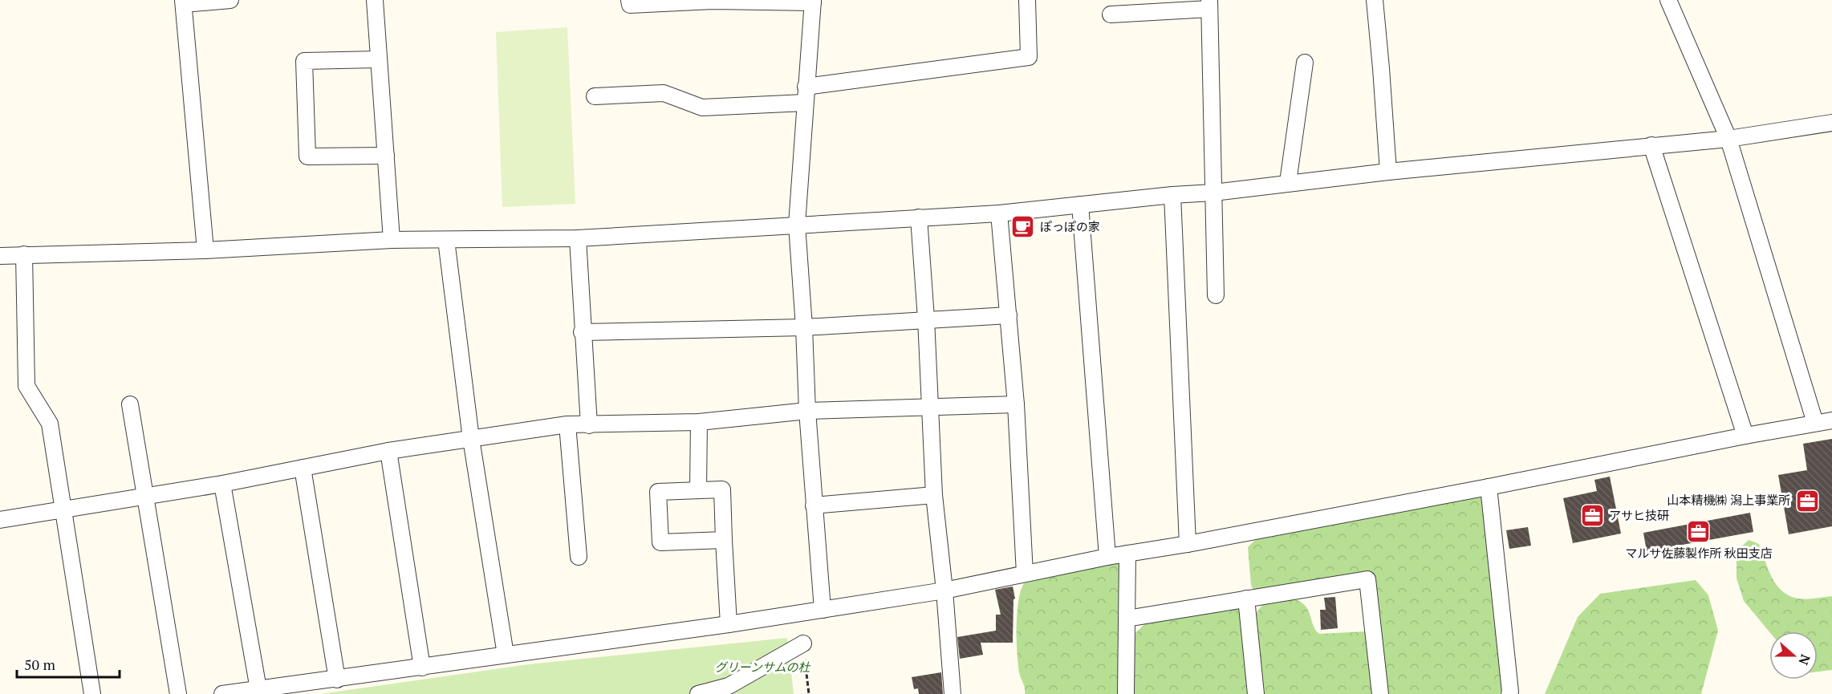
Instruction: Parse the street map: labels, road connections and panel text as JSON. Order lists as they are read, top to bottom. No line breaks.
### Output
{"parks":["グリーンサムの杜"],"places":{"cafe":["ぽっぽの家"],"office":["山本精機㈱ 潟上事業所","アサヒ技研","マルサ佐藤製作所 秋田支店"]},"scale_bar":"50 m","north":"right"}
